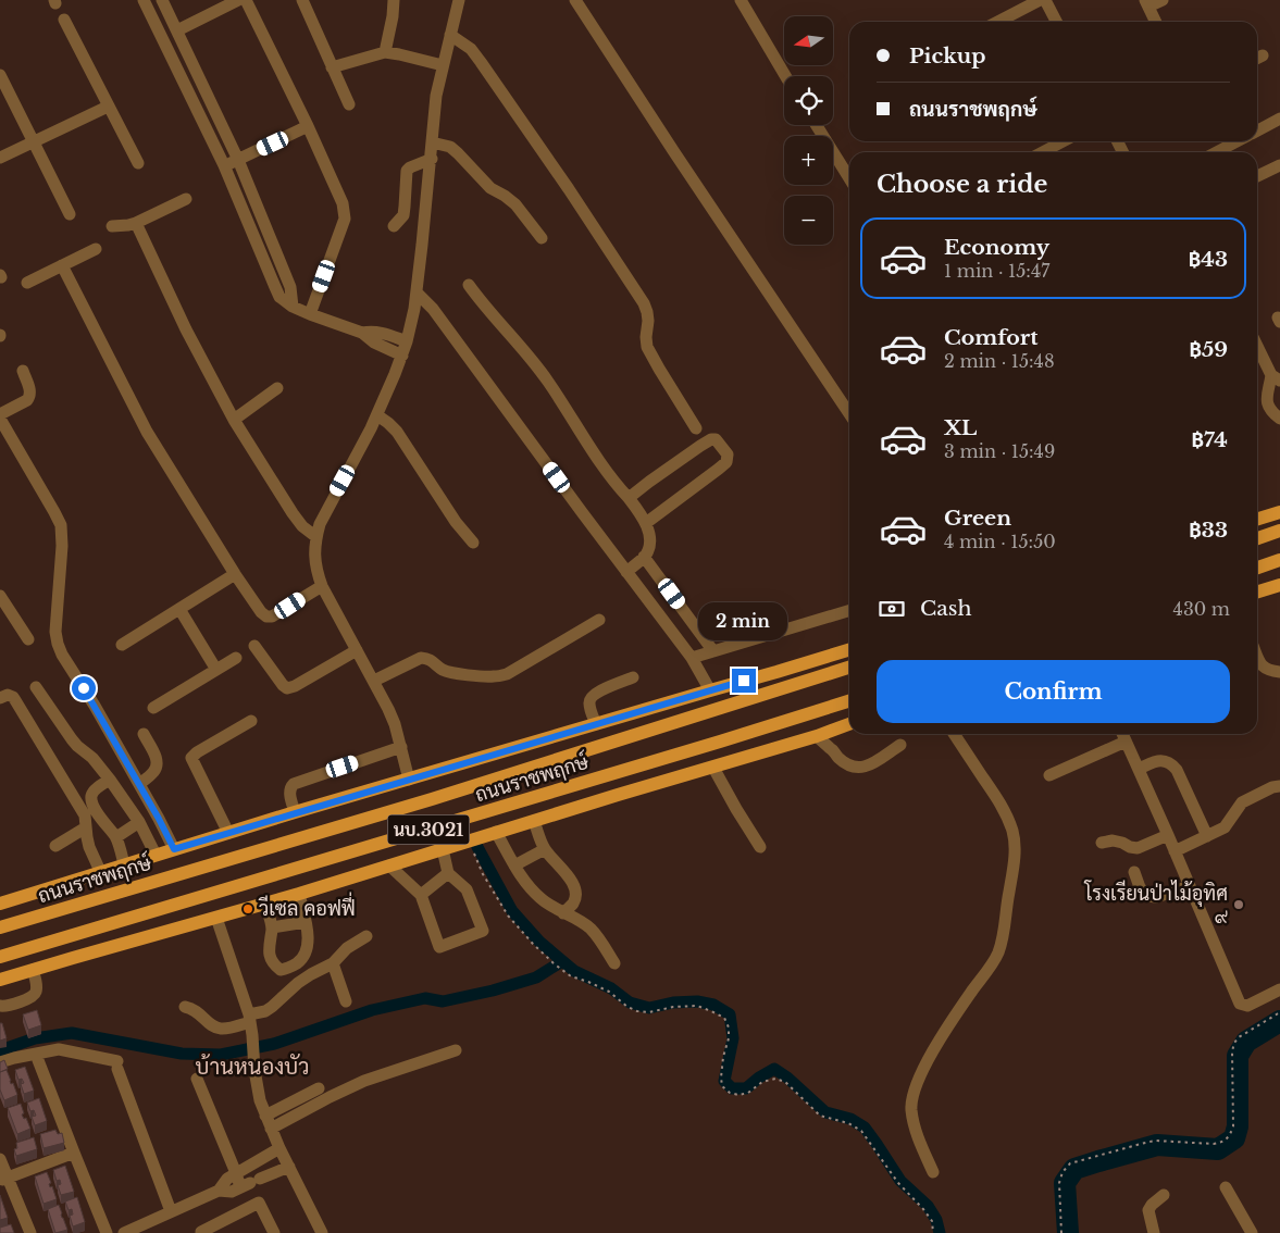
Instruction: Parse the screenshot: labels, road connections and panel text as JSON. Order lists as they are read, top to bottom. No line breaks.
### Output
{"streets":{"main road":["ถนนราชพฤกษ์","นบ.3021"]},"districts":["บ้านหนองบัว"],"places":["โรงเรียนป่าไม้อุทิศ ๙","วีเซล คอฟฟี่"],"north":"left","page":{"map_buttons":["+","−"],"banner":["Pickup","ถนนราชพฤกษ์"],"heading":"Choose a ride","list":[{"name":"Economy","note":"1 min · 15:47","value":"฿43"},{"name":"Comfort","note":"2 min · 15:48","value":"฿59"},{"name":"XL","note":"3 min · 15:49","value":"฿74"},{"name":"Green","note":"4 min · 15:50","value":"฿33"}],"pay":["Cash","430 m"],"bubble":"2 min","buttons":"Confirm"}}
